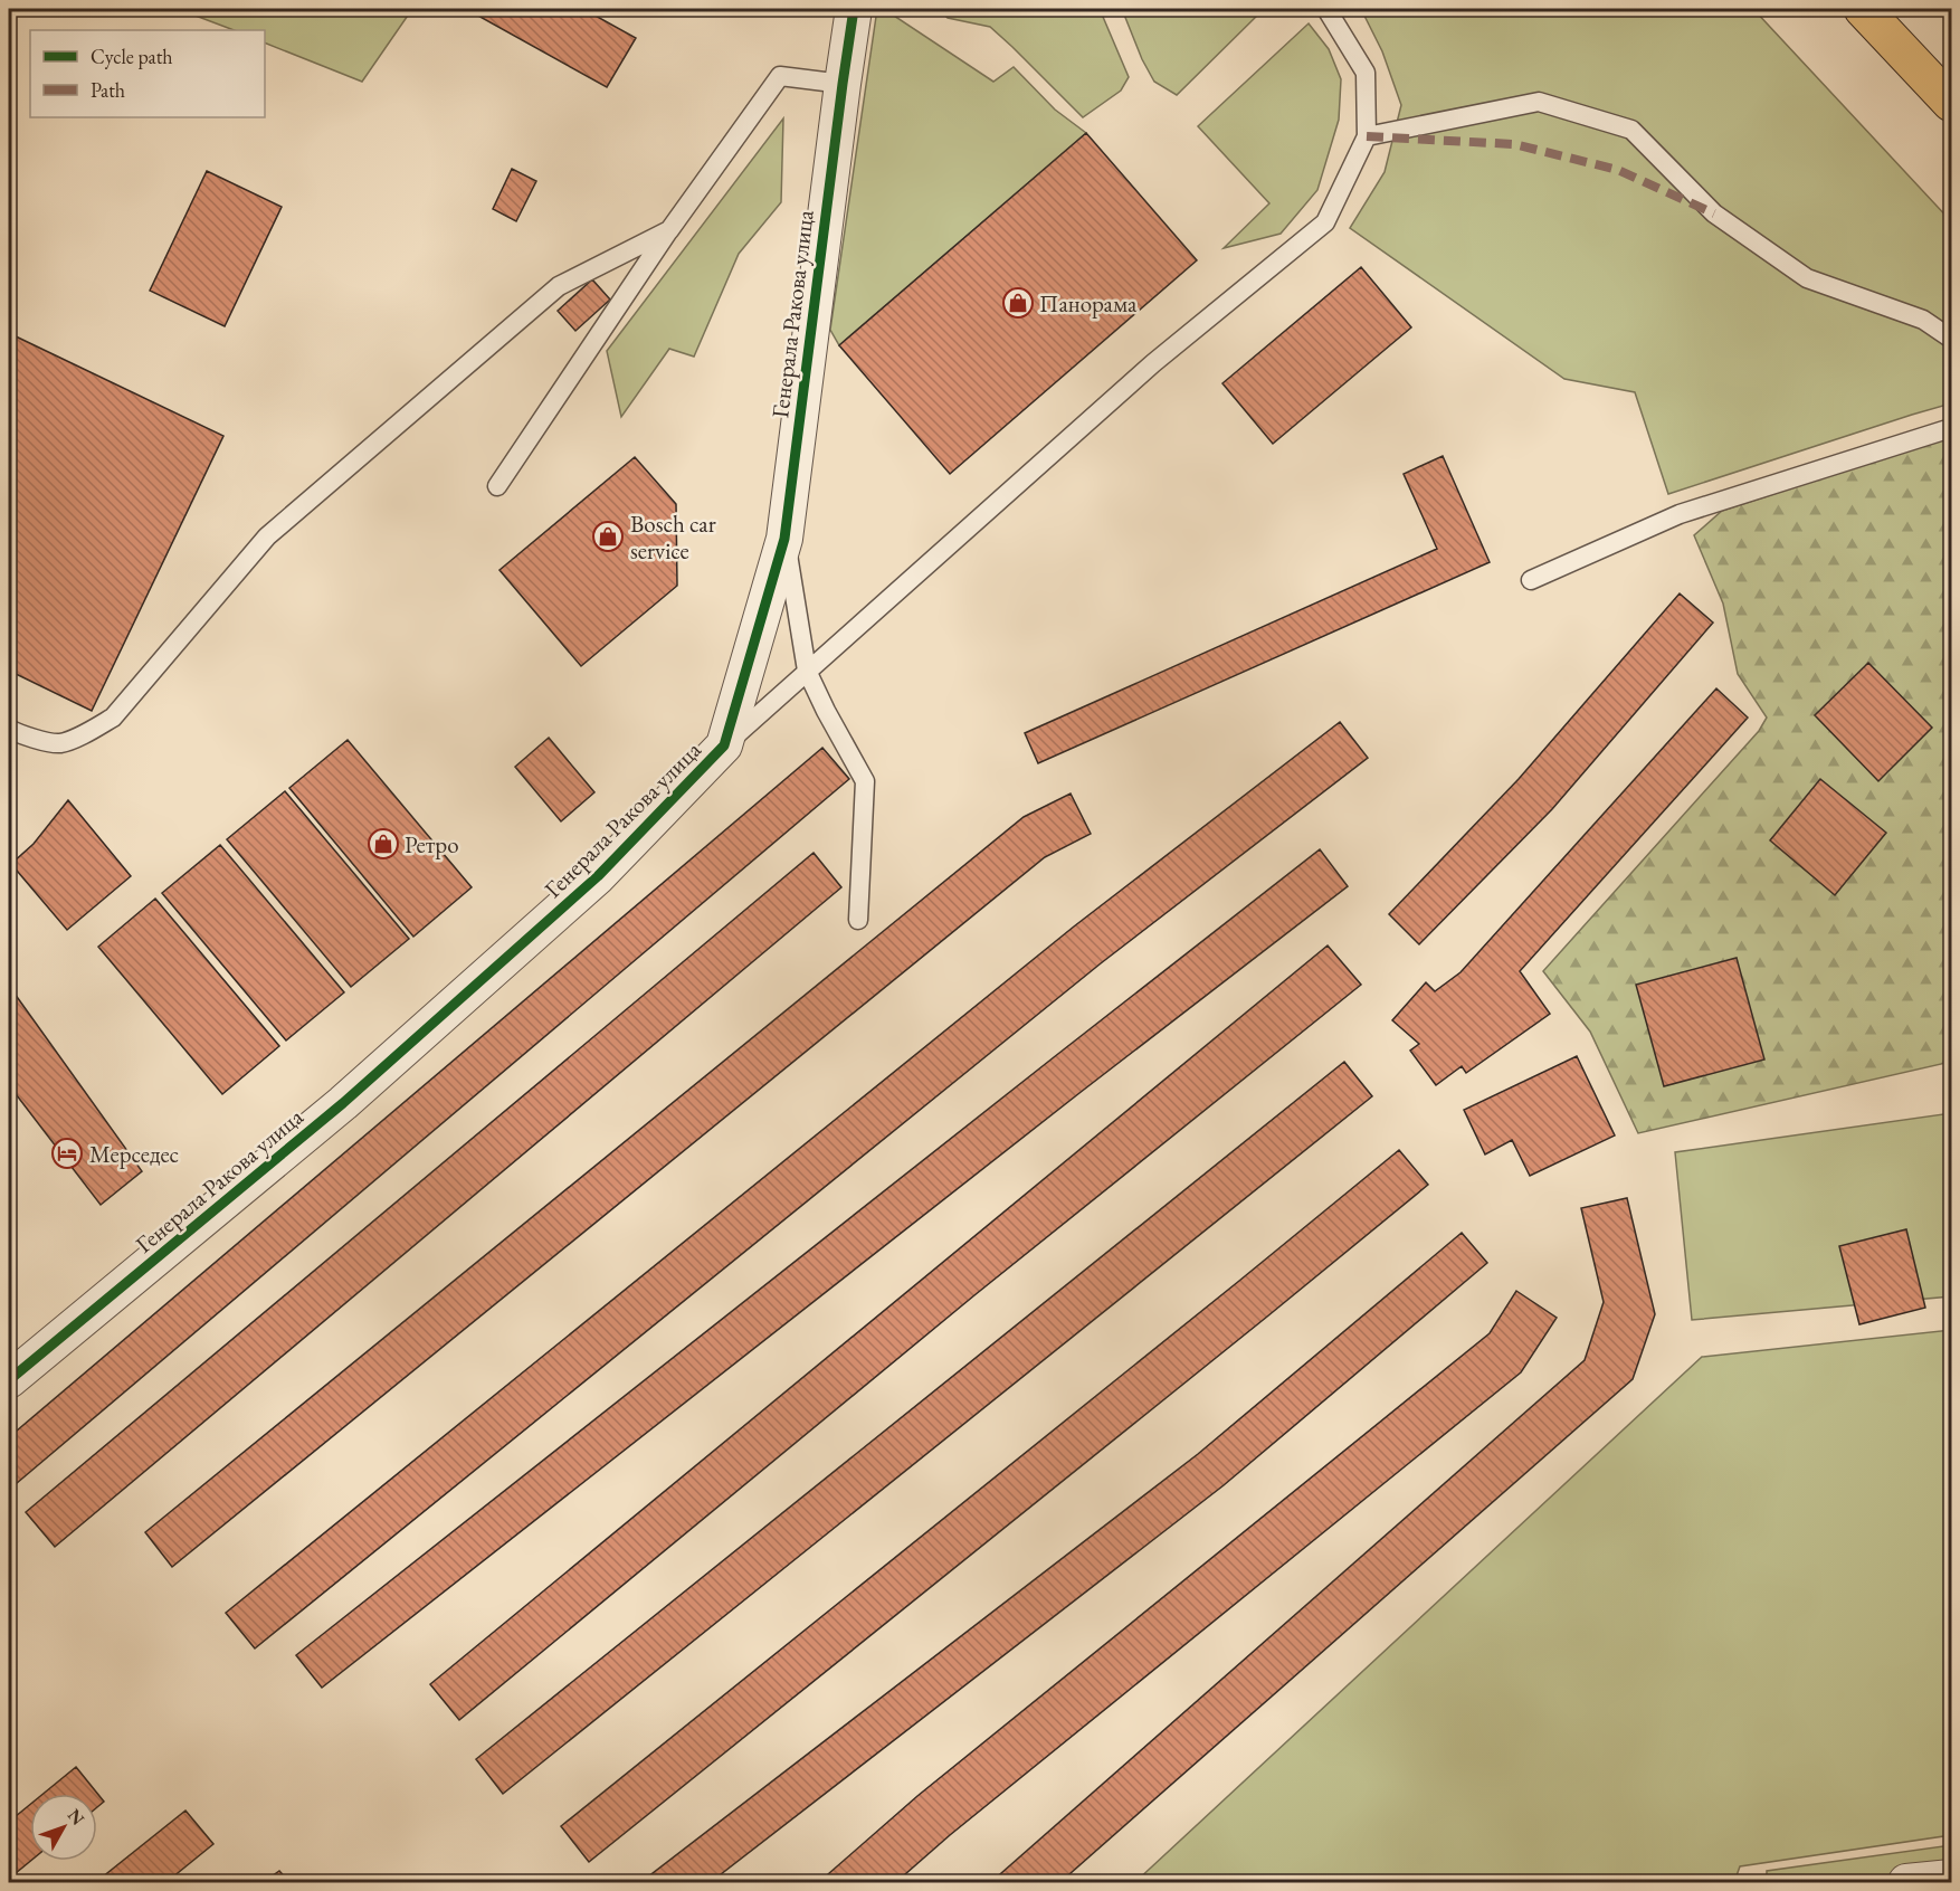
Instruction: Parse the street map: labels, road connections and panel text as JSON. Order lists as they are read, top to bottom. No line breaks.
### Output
{"streets":{"street":["Генерала Ракова улица"]},"places":{"shop":["Панорама","Bosch car service","Ретро"],"hotel":["Мерседес"]},"legend":["Cycle path","Path"],"north":"top right"}
